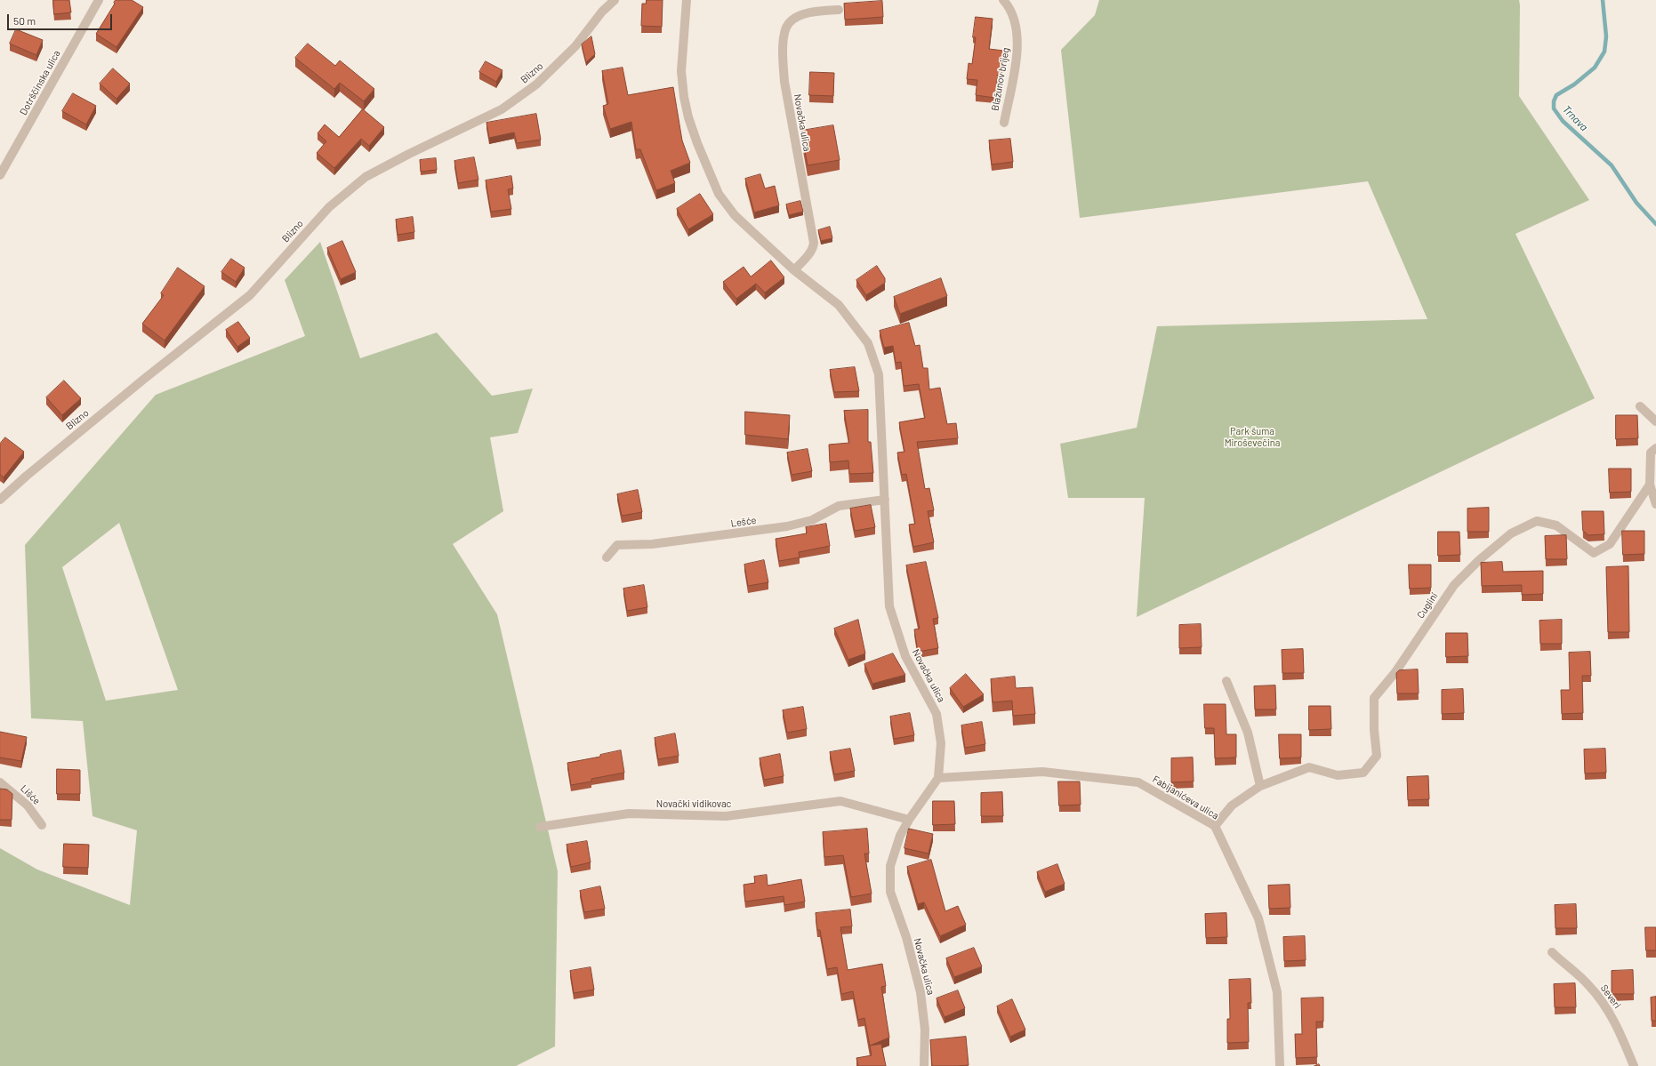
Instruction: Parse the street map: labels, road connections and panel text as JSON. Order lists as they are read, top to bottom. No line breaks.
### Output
{"streets":{"street":["Blizno","Blažunov brijeg","Dotrščinska ulica","Novačka ulica","Lešće","Cuglini","Lišće","Fabijanićeva ulica","Novački vidikovac","Severi"]},"crossings":[["Novačka ulica","Lešće"],["Novačka ulica","Fabijanićeva ulica"],["Novačka ulica","Novački vidikovac"],["Cuglini","Fabijanićeva ulica"]],"water":["Trnava"],"parks":["Park šuma Miroševečina"],"scale_bar":"50 m"}
